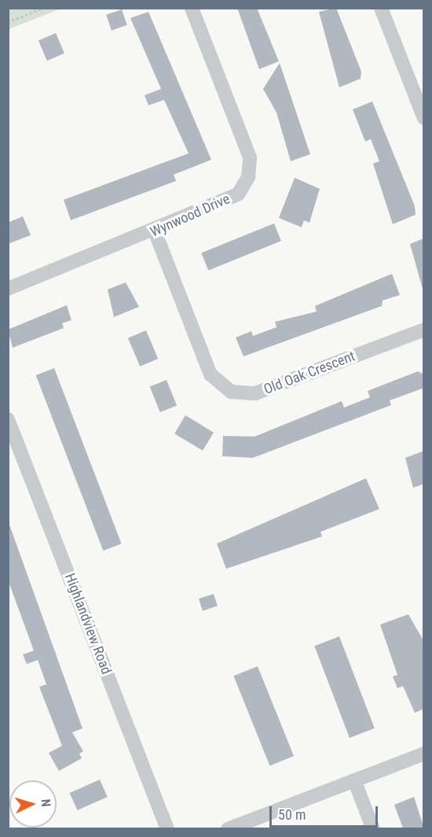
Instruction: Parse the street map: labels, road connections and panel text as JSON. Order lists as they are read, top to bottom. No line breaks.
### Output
{"streets":{"street":["Wynwood Drive","Old Oak Crescent","Highlandview Road"]},"crossings":[["Wynwood Drive","Old Oak Crescent"]],"scale_bar":"50 m","north":"right"}
